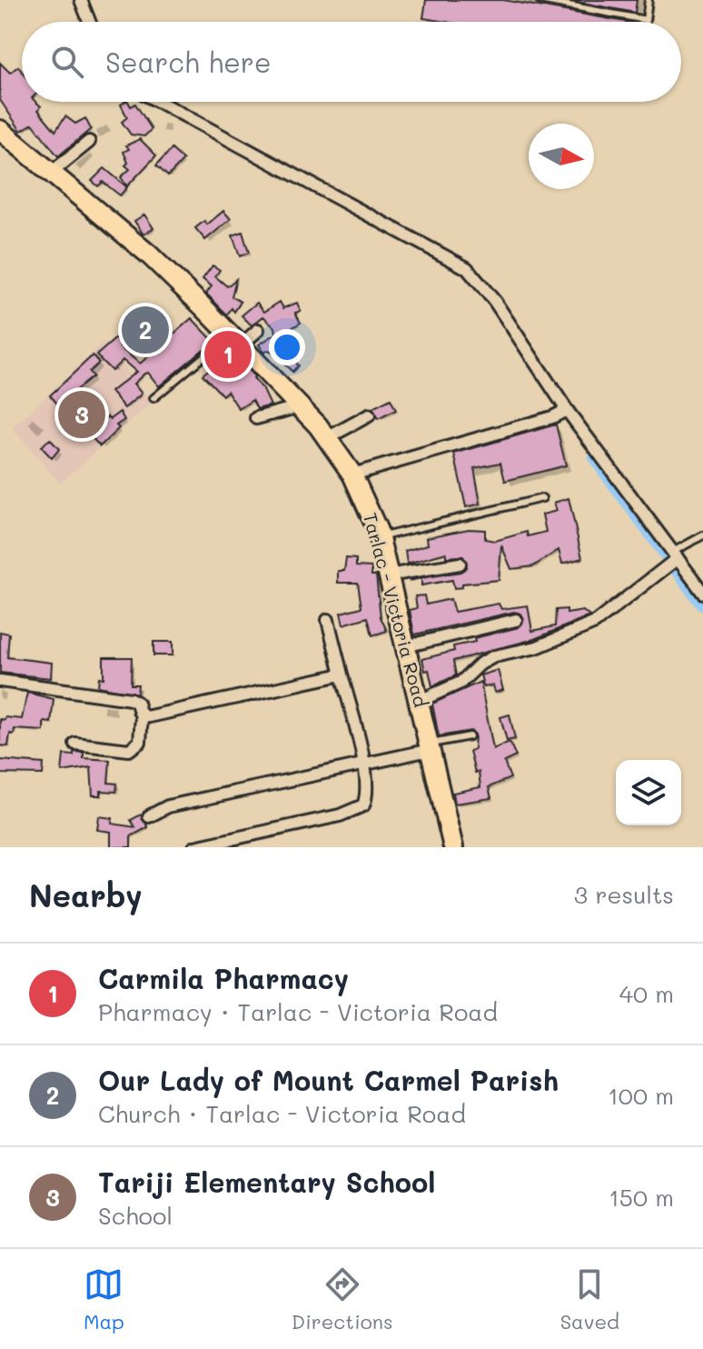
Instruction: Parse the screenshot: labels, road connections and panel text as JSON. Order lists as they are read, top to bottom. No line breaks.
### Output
{"streets":{"main road":["Tarlac - Victoria Road"]},"north":"right","page":{"search":"Search here","pins":["2","1","3"],"heading":["Nearby","3 results"],"list":[{"mark":"1","name":"Carmila Pharmacy","note":"Pharmacy · Tarlac - Victoria Road","value":"40 m"},{"mark":"2","name":"Our Lady of Mount Carmel Parish","note":"Church · Tarlac - Victoria Road","value":"100 m"},{"mark":"3","name":"Tariji Elementary School","note":"School","value":"150 m"}],"nav":["Map","Directions","Saved"]}}
